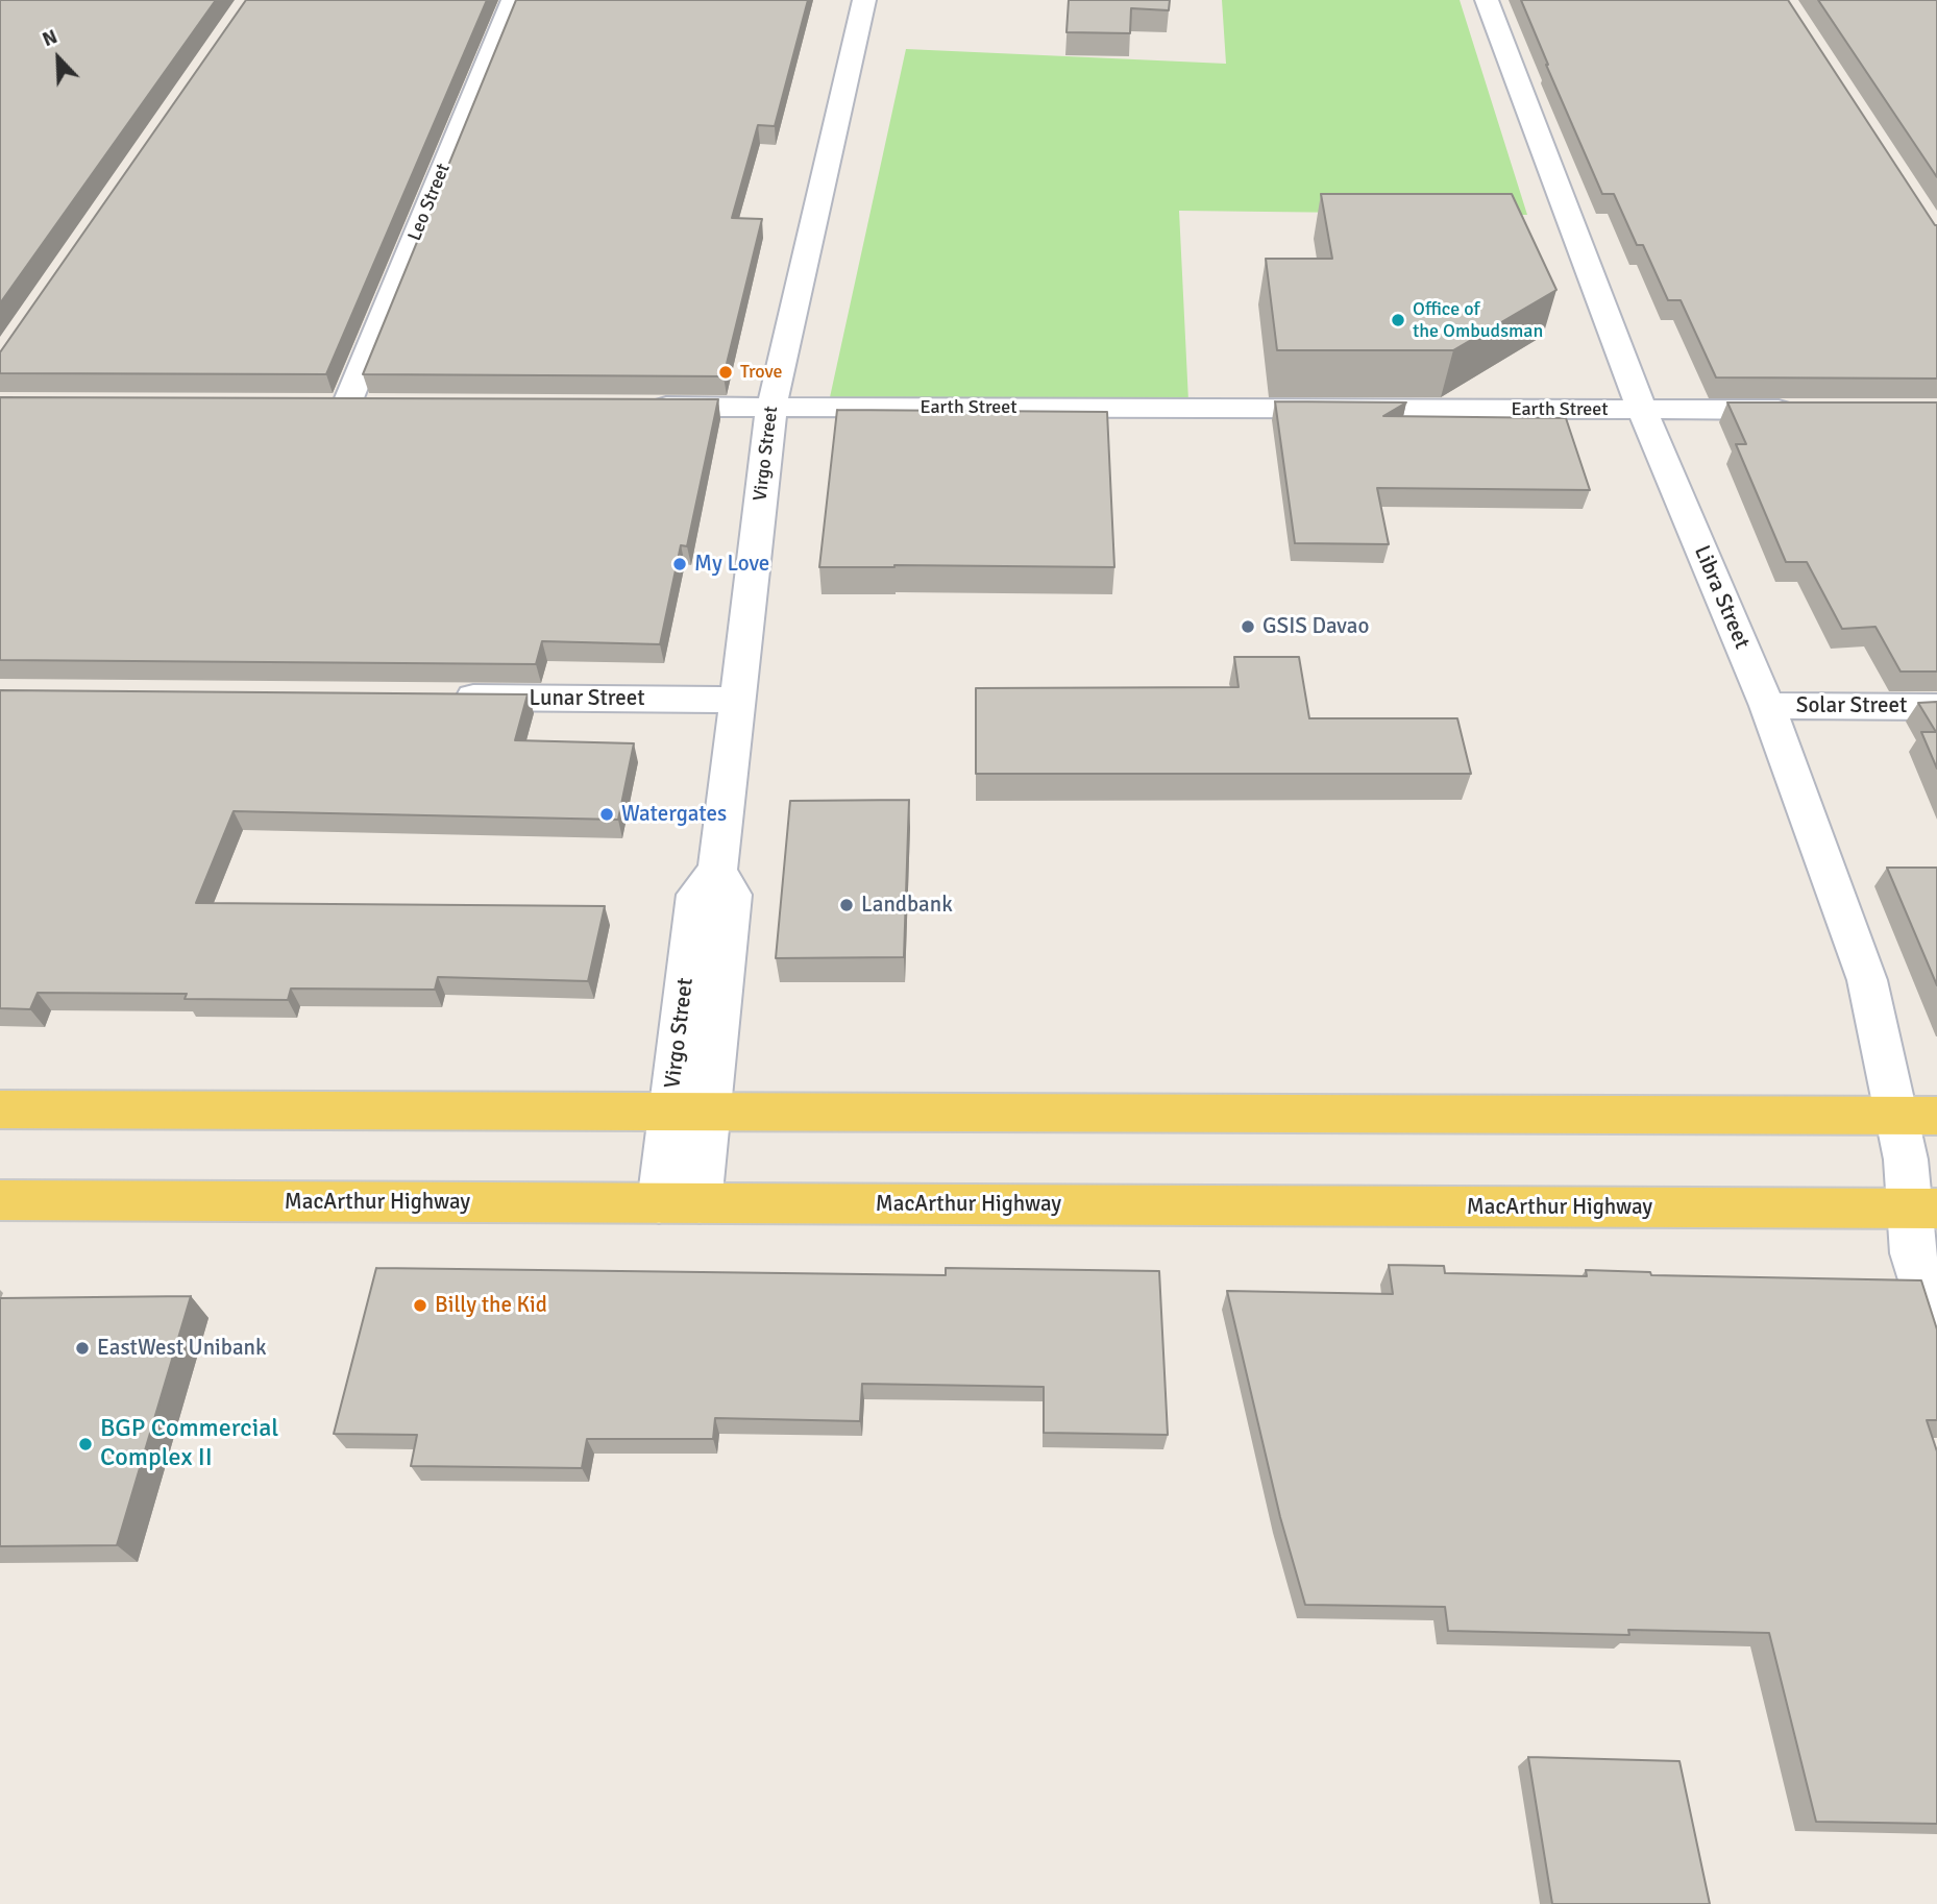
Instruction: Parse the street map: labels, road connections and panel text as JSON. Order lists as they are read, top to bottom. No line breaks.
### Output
{"streets":{"main road":["MacArthur Highway"],"street":["Leo Street","Earth Street","Virgo Street","Libra Street","Lunar Street","Solar Street"]},"crossings":[["Earth Street","Virgo Street"],["Earth Street","Libra Street"],["Virgo Street","Lunar Street"],["Virgo Street","MacArthur Highway"],["Libra Street","Solar Street"],["Libra Street","MacArthur Highway"]],"places":["Office of the Ombudsman","Trove","My Love","GSIS Davao","Watergates","Landbank","Billy the Kid","EastWest Unibank","BGP Commercial Complex II"],"north":"top left"}
